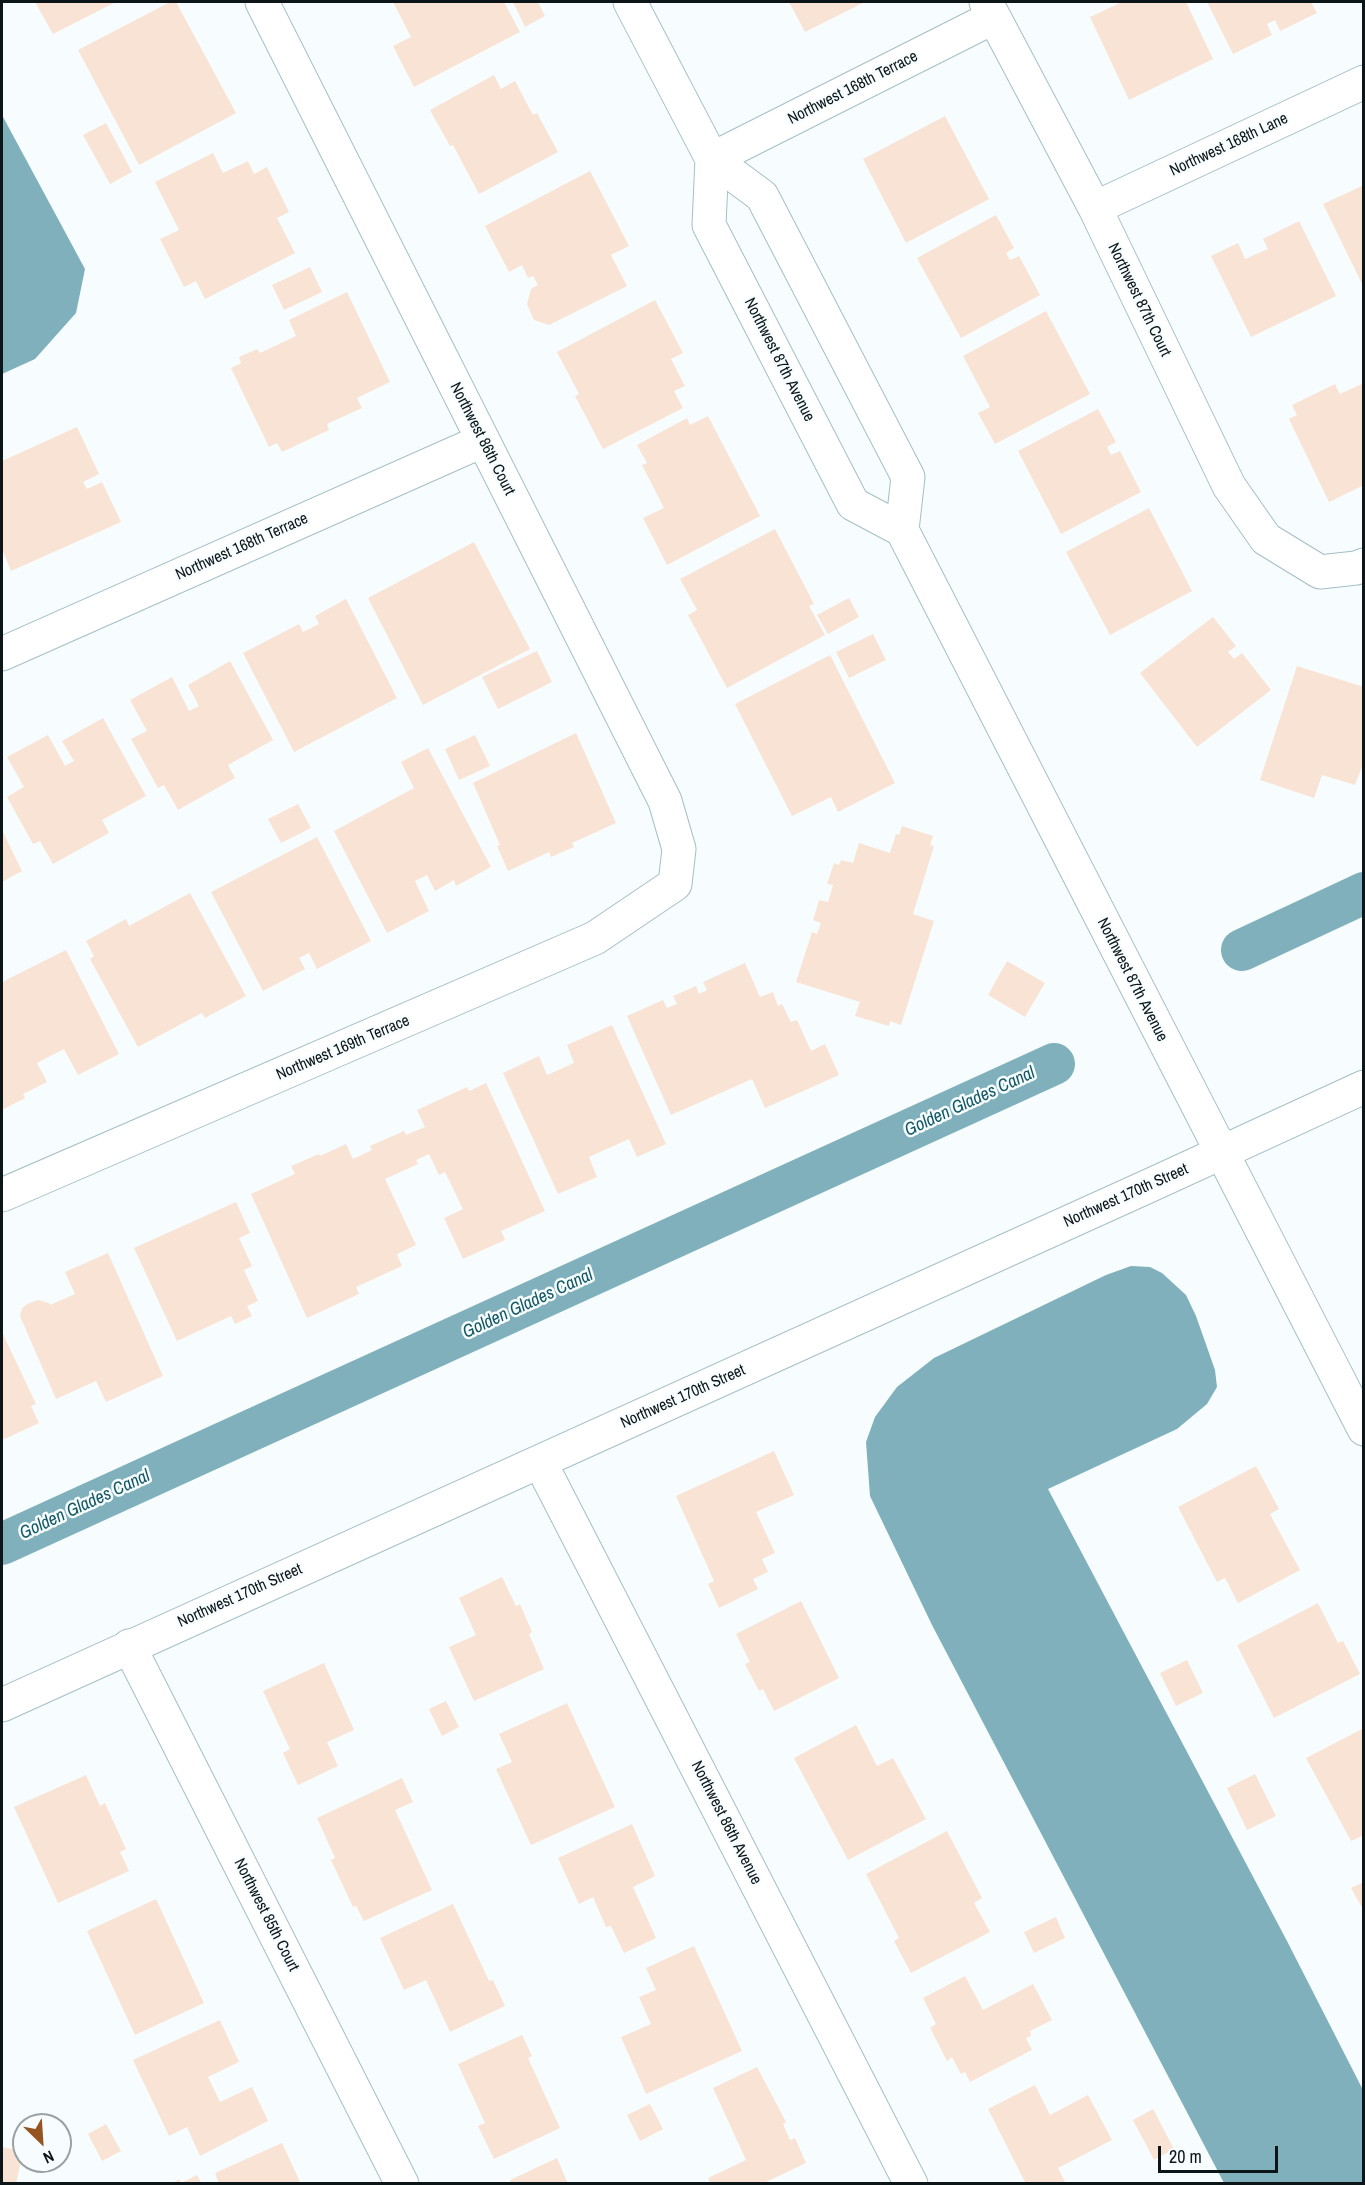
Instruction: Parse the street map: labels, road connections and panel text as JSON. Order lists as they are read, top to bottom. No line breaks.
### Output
{"streets":{"street":["Northwest 168th Terrace","Northwest 168th Lane","Northwest 87th Court","Northwest 87th Avenue","Northwest 86th Court","Northwest 169th Terrace","Northwest 170th Street","Northwest 86th Avenue","Northwest 85th Court"]},"crossings":[["Northwest 168th Terrace","Northwest 87th Court"],["Northwest 168th Terrace","Northwest 87th Avenue"],["Northwest 168th Terrace","Northwest 86th Court"],["Northwest 168th Lane","Northwest 87th Court"],["Northwest 87th Avenue","Northwest 170th Street"],["Northwest 86th Court","Northwest 169th Terrace"],["Northwest 170th Street","Northwest 86th Avenue"],["Northwest 170th Street","Northwest 85th Court"]],"water":["Golden Glades Canal"],"scale_bar":"20 m","north":"bottom right"}
